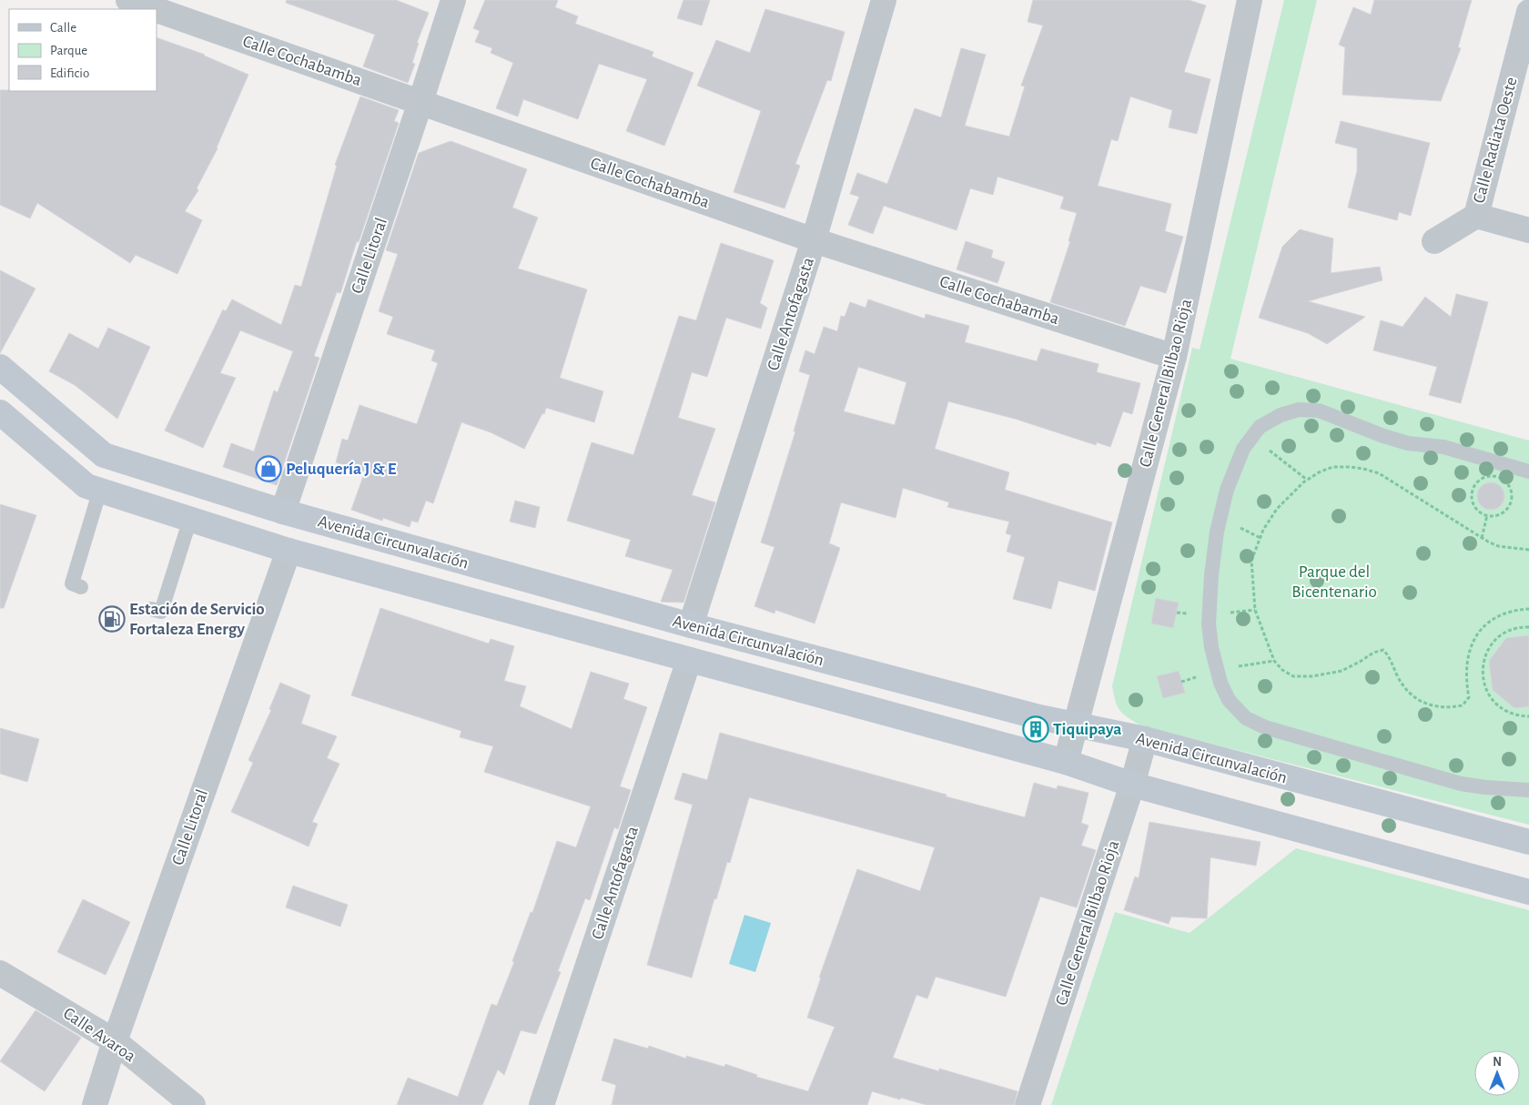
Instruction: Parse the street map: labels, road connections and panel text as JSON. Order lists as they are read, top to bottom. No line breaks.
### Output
{"streets":{"main road":["Avenida Circunvalación"],"street":["Calle Cochabamba","Calle Radiata Oeste","Calle Litoral","Calle Antofagasta","Calle General Bilbao Rioja","Calle Avaroa"]},"crossings":[["Calle Cochabamba","Calle Litoral"],["Calle Cochabamba","Calle Antofagasta"],["Calle Cochabamba","Calle General Bilbao Rioja"],["Calle Litoral","Avenida Circunvalación"],["Calle Litoral","Calle Avaroa"],["Calle Antofagasta","Avenida Circunvalación"],["Calle General Bilbao Rioja","Avenida Circunvalación"]],"parks":["Parque del Bicentenario"],"places":{"shop":["Peluquería J & E"],"fuel station":["Estación de Servicio Fortaleza Energy"],"building":["Tiquipaya"]},"legend":["Calle","Parque","Edificio"],"north":"top"}
